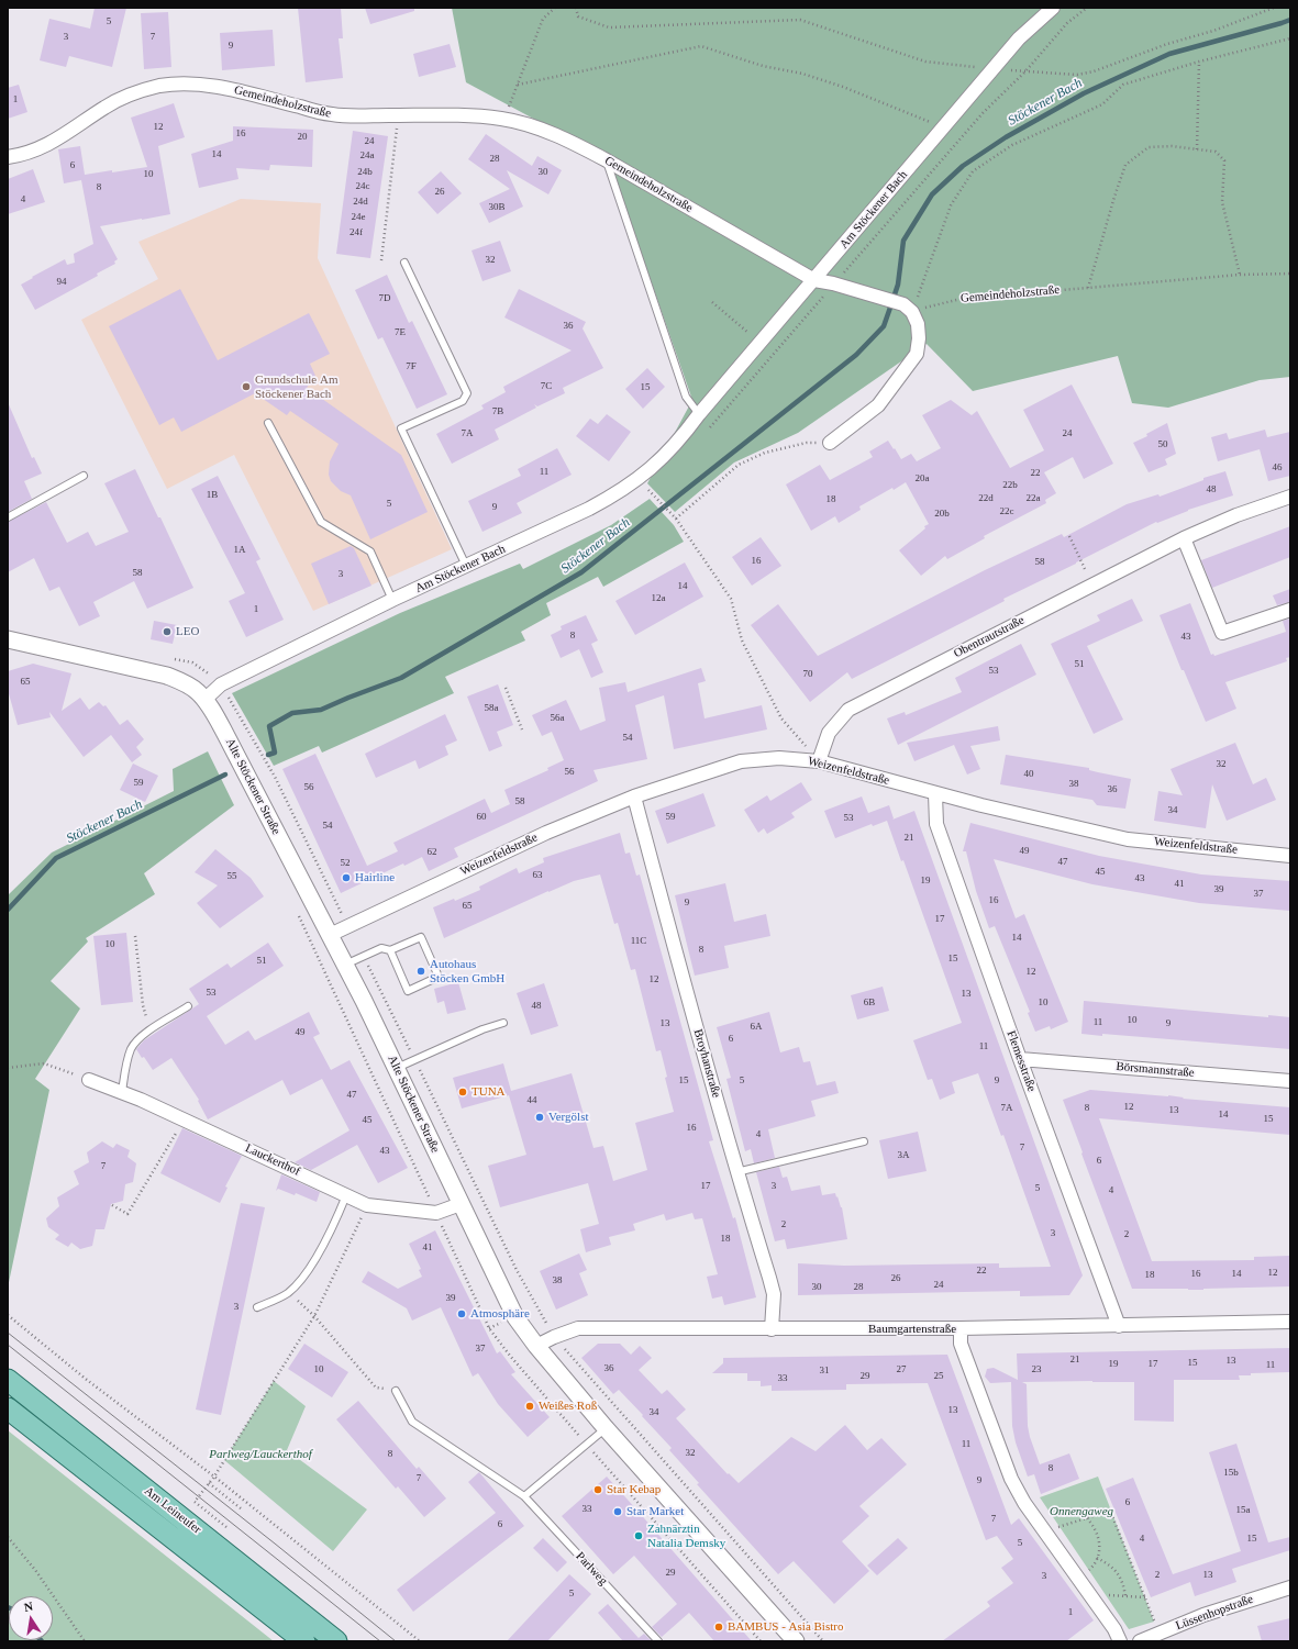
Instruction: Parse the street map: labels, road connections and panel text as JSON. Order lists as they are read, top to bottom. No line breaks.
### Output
{"streets":{"main road":["Am Leineufer"],"street":["Gemeindeholzstraße","Am Stöckener Bach","Obentrautstraße","Weizenfeldstraße","Alte Stöckener Straße","Flemesstraße","Broyhanstraße","Börsmannstraße","Lauckerthof","Baumgartenstraße","Lüssenhopstraße"],"lane":["Parlweg"]},"crossings":[["Gemeindeholzstraße","Am Stöckener Bach"],["Am Stöckener Bach","Alte Stöckener Straße"],["Obentrautstraße","Weizenfeldstraße"],["Weizenfeldstraße","Alte Stöckener Straße"],["Weizenfeldstraße","Flemesstraße"],["Weizenfeldstraße","Broyhanstraße"],["Alte Stöckener Straße","Lauckerthof"],["Alte Stöckener Straße","Baumgartenstraße"],["Flemesstraße","Börsmannstraße"],["Flemesstraße","Baumgartenstraße"],["Broyhanstraße","Baumgartenstraße"]],"water":["Stöckener Bach"],"parks":["Parlweg/Lauckerthof","Onnengaweg"],"places":["Grundschule Am Stöckener Bach","LEO","Hairline","Autohaus Stöcken GmbH","TUNA","Vergölst","Atmosphäre","Weißes Roß","Star Kebap","Star Market","Zahnärztin Natalia Demsky","BAMBUS - Asia Bistro"],"house_numbers":["5","3","7","9","1","12","16","20","24","14","24a","28","6","24b","30","10","24c","8","26","4","24d","30B","24e","24f","32","94","7D","36","7E","7F","7C","15","7B","7A","24","50","46","11","22","20a","22b","48","1B","22d","22a","18","5","9","22c","20b","1A","16","58","58","3","14","12a","1","8","43","51","53","70","65","58a","56a","54","32","56","40","59","38","56","36","58","34","60","59","53","54","21","49","62","47","52","45","63","55","43","19","41","39","37","16","9","65","17","14","11C","10","8","15","51","12","12","53","13","6B","10","48","10","11","13","9","6A","49","6","11","15","5","9","47","44","12","7A","8","13","14","15","45","16","4","7","43","3A","6","7","17","3","5","4","2","3","2","18","41","22","12","16","14","18","26","38","24","30","28","39","3","37","21","13","15","19","17","11","36","10","27","23","31","29","25","33","13","34","11","32","8","8","15b","7","9","6","33","15a","7","6","4","15","5","29","2","13","3","5","1"],"north":"top"}
